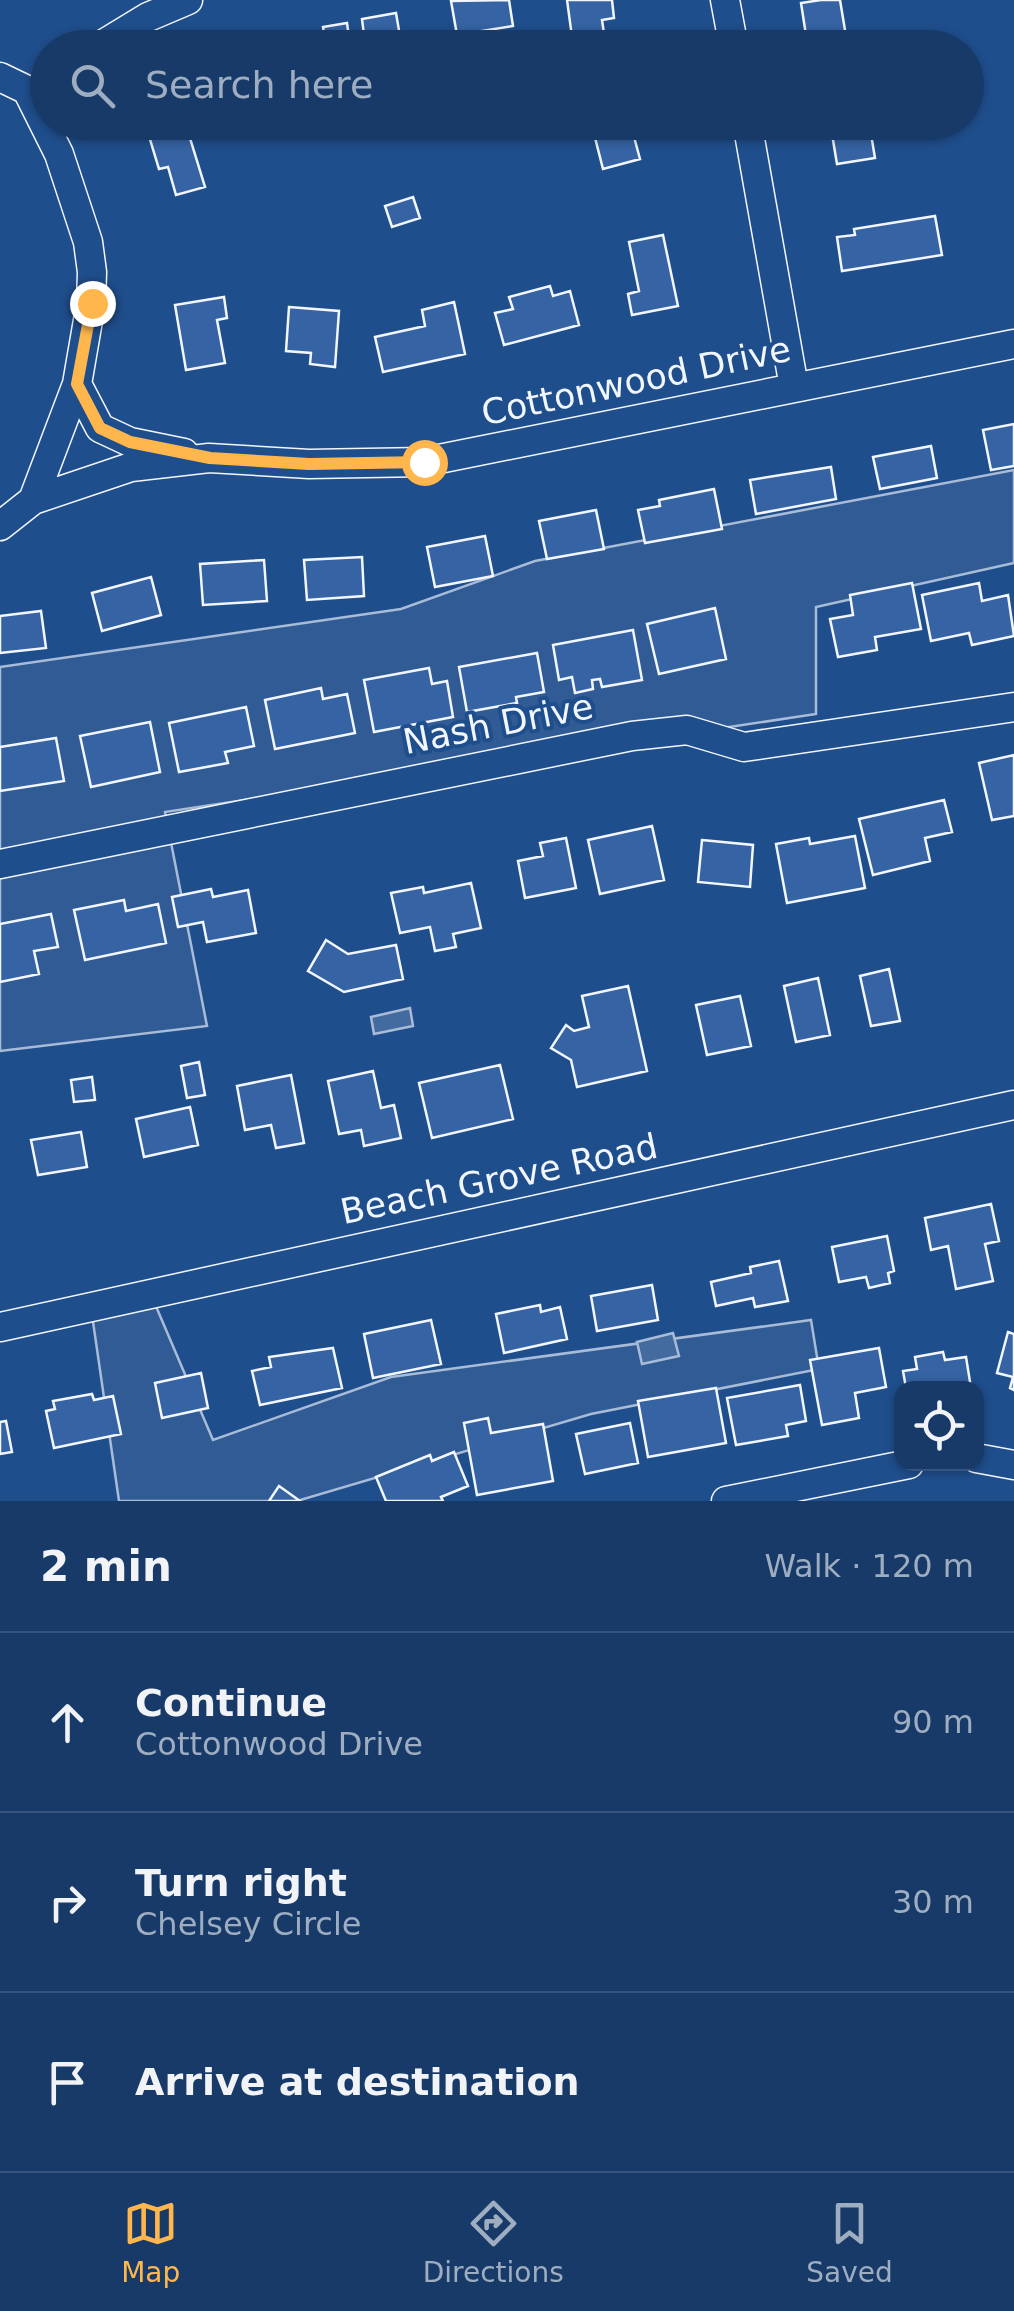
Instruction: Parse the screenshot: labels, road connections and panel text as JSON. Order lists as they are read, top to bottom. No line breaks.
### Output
{"streets":{"street":["Cottonwood Drive","Nash Drive","Beach Grove Road"]},"page":{"search":"Search here","heading":["2 min","Walk · 120 m"],"list":[["Continue","Cottonwood Drive","90 m"],["Turn right","Chelsey Circle","30 m"],"Arrive at destination"],"nav":["Map","Directions","Saved"]}}
